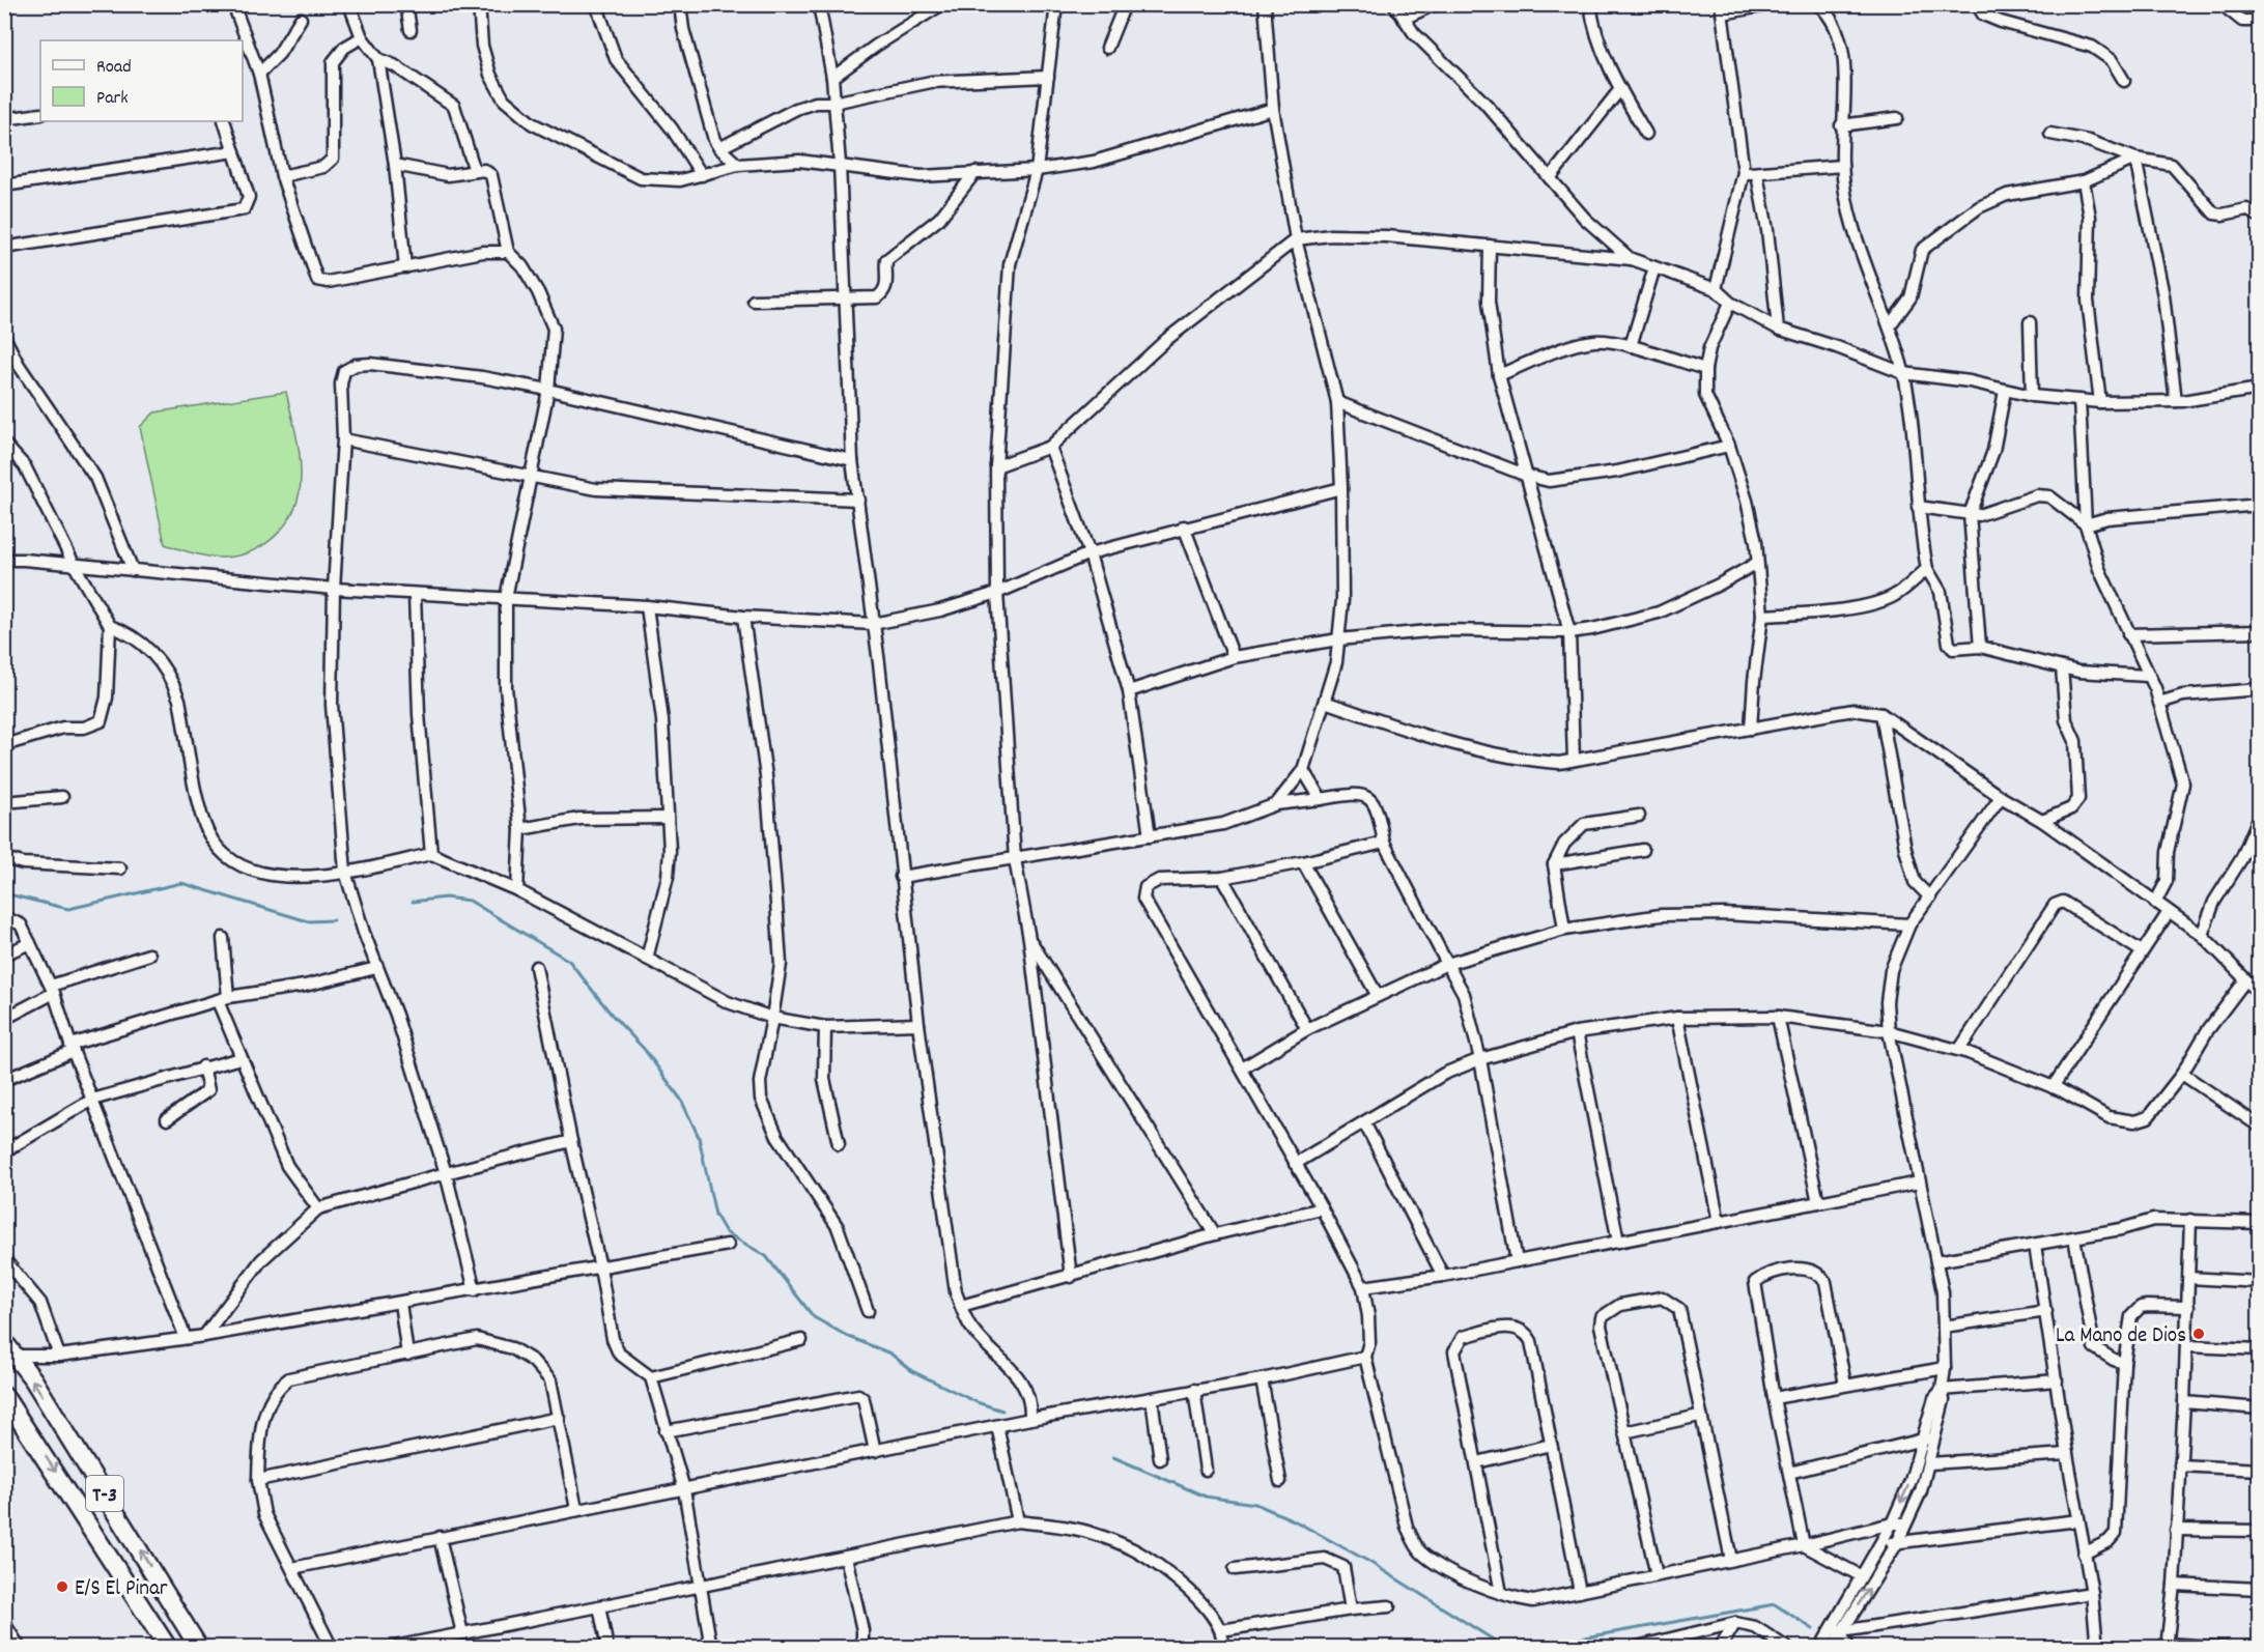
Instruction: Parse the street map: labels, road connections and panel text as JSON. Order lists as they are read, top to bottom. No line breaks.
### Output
{"streets":{"main road":["T-3"]},"places":["La Mano de Dios","E/S El Pinar"],"legend":["Road","Park"]}
